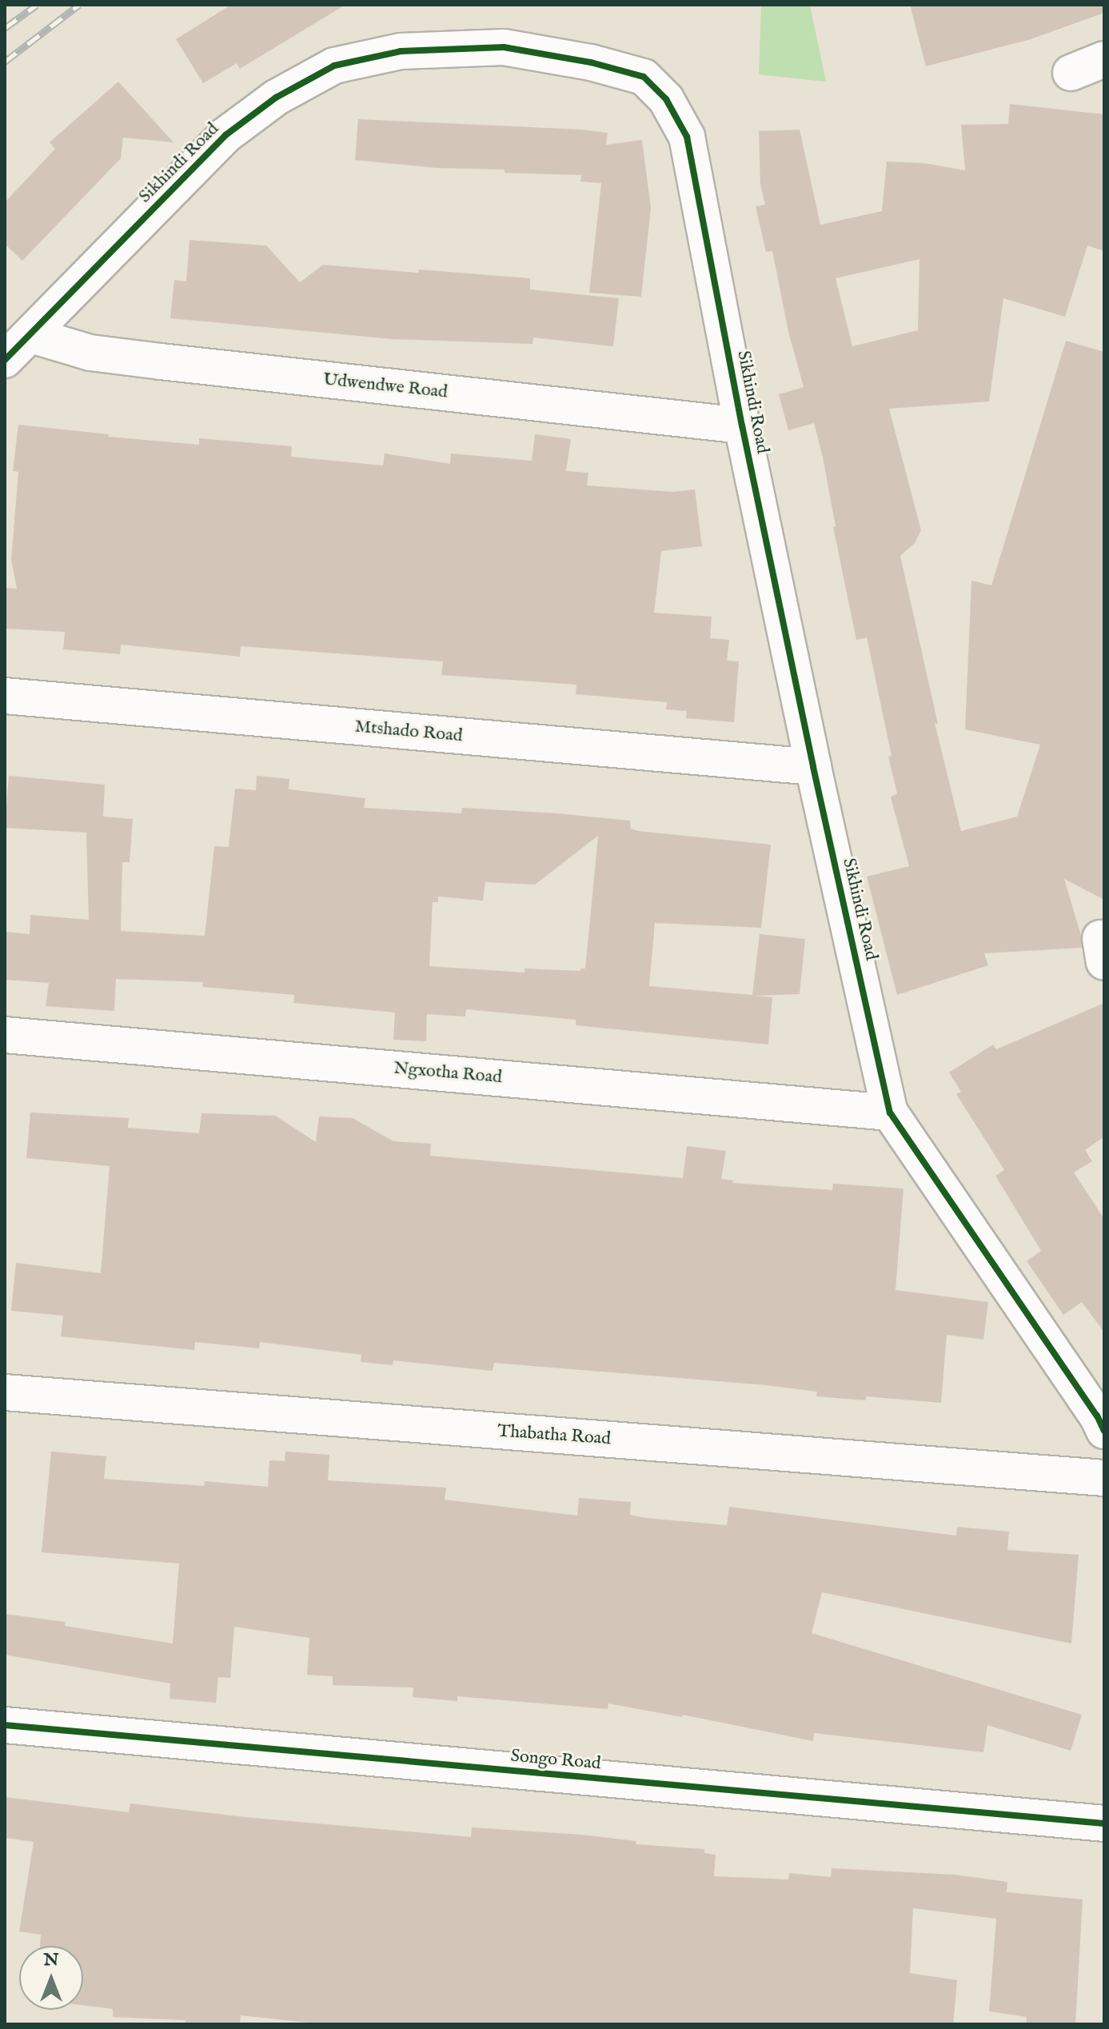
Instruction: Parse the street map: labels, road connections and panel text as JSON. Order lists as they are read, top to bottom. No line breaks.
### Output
{"streets":{"street":["Sikhindi Road","Udwendwe Road","Mtshado Road","Ngxotha Road","Thabatha Road","Songo Road"]},"crossings":[["Sikhindi Road","Udwendwe Road"],["Sikhindi Road","Mtshado Road"],["Sikhindi Road","Ngxotha Road"]],"north":"top"}
